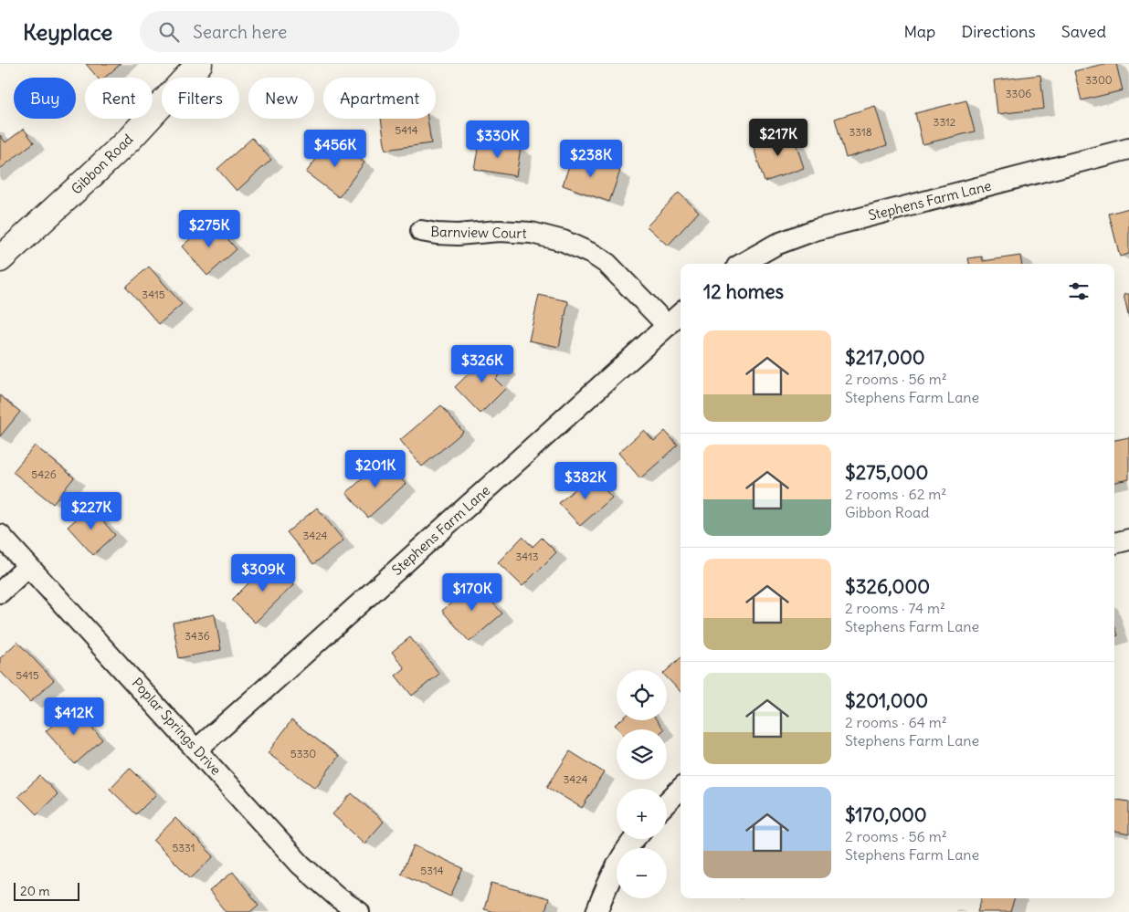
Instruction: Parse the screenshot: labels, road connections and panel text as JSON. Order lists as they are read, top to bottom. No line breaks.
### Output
{"streets":{"main road":["Gibbon Road"],"street":["Stephens Farm Lane","Barnview Court","Poplar Springs Drive"]},"crossings":[["Stephens Farm Lane","Barnview Court"],["Stephens Farm Lane","Poplar Springs Drive"]],"house_numbers":["3300","3306","3312","5414","3318","3415","5426","3424","3413","3436","5415","5330","3424","5331","5314"],"scale_bar":"20 m","page":{"header":"Keyplace","search":"Search here","nav":["Map","Directions","Saved"],"chip":["Buy","Rent","Filters","New","Apartment"],"price":["$217K","$330K","$456K","$238K","$275K","$326K","$201K","$382K","$227K","$309K","$170K","$412K"],"heading":"12 homes","list":[{"name":"$217,000","note":"2 rooms · 56 m² · Stephens Farm Lane"},{"name":"$275,000","note":"2 rooms · 62 m² · Gibbon Road"},{"name":"$326,000","note":"2 rooms · 74 m² · Stephens Farm Lane"},{"name":"$201,000","note":"2 rooms · 64 m² · Stephens Farm Lane"},{"name":"$170,000","note":"2 rooms · 56 m² · Stephens Farm Lane"}],"map_buttons":["+","−"],"scale":"20 m"}}
